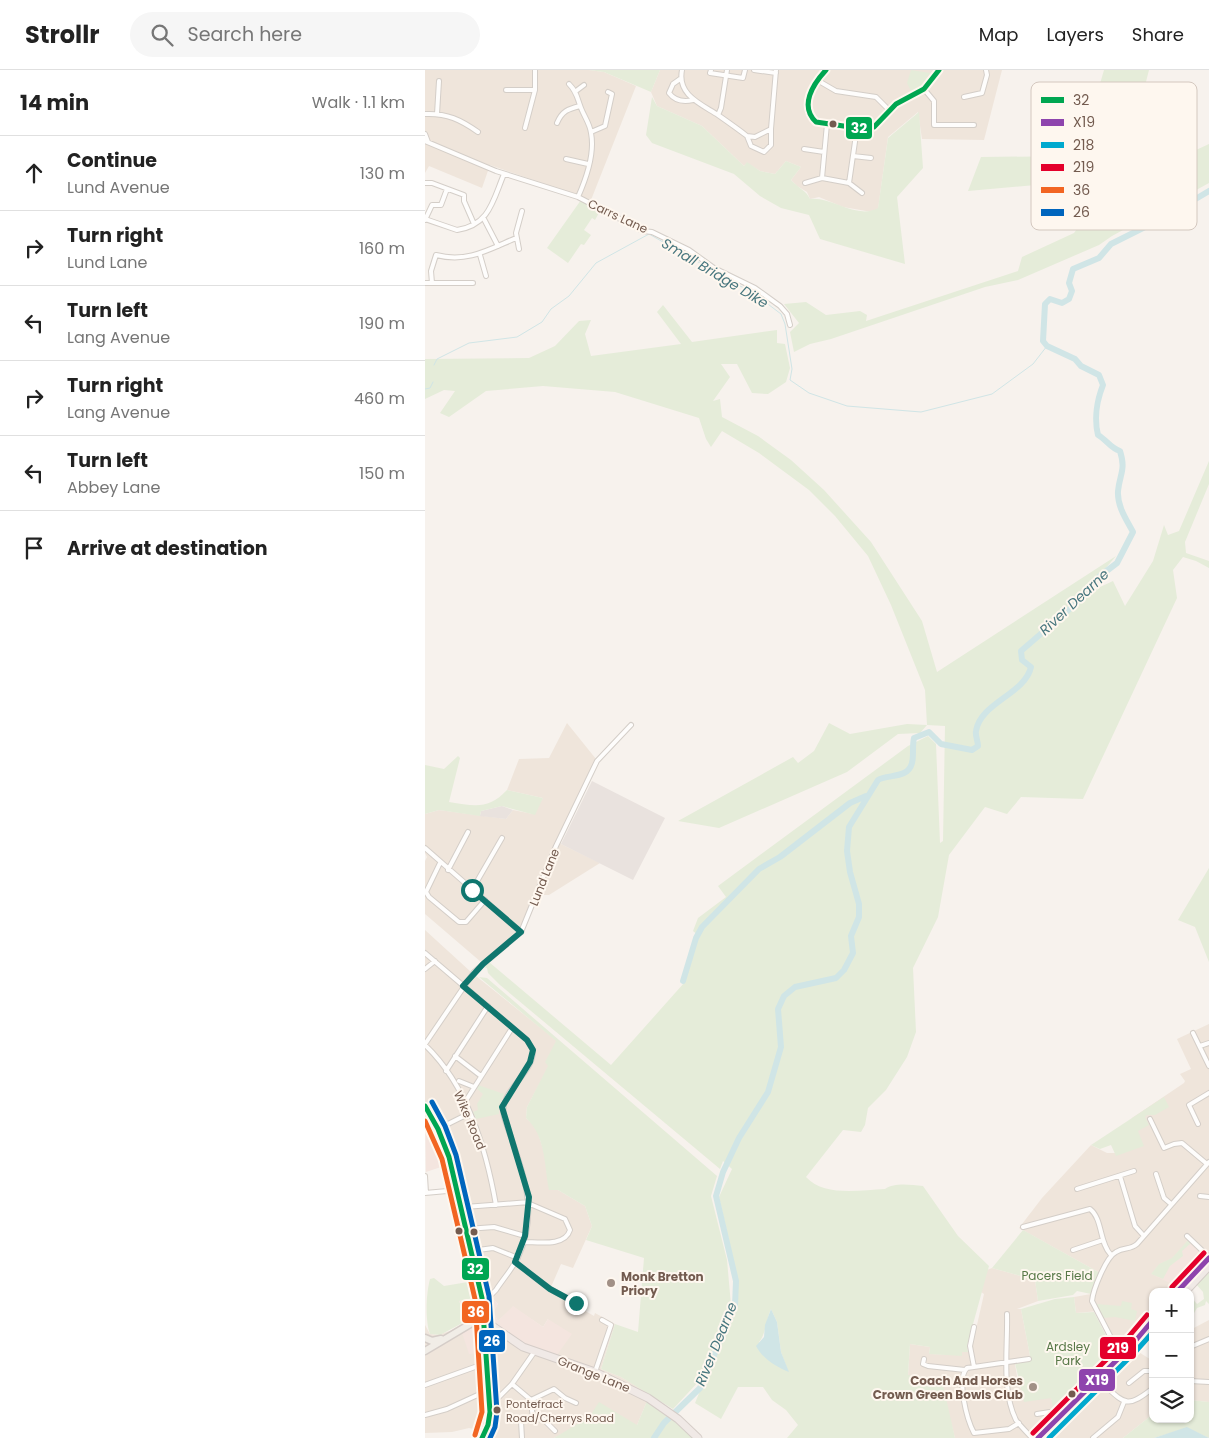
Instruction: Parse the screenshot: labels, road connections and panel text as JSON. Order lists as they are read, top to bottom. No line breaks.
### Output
{"streets":{"highway":["Grange Lane"],"street":["Carrs Lane","Lund Lane","Wike Road"]},"crossings":[["Lund Lane","Wike Road"]],"water":["Small Bridge Dike","River Dearne"],"parks":["Pacers Field","Ardsley Park"],"places":["Monk Bretton Priory","Coach And Horses Crown Green Bowls Club","Pontefract Road/Cherrys Road"],"lines":["transit line 32","transit line 26","transit line 36","transit line 219","transit line X19","transit line 218"],"legend":["32","X19","218","219","36","26"],"page":{"header":"Strollr","search":"Search here","nav":["Map","Layers","Share"],"heading":["14 min","Walk · 1.1 km"],"list":[["Continue","Lund Avenue","130 m"],["Turn right","Lund Lane","160 m"],["Turn left","Lang Avenue","190 m"],["Turn right","Lang Avenue","460 m"],["Turn left","Abbey Lane","150 m"],"Arrive at destination"],"map_buttons":["+","−"]}}
